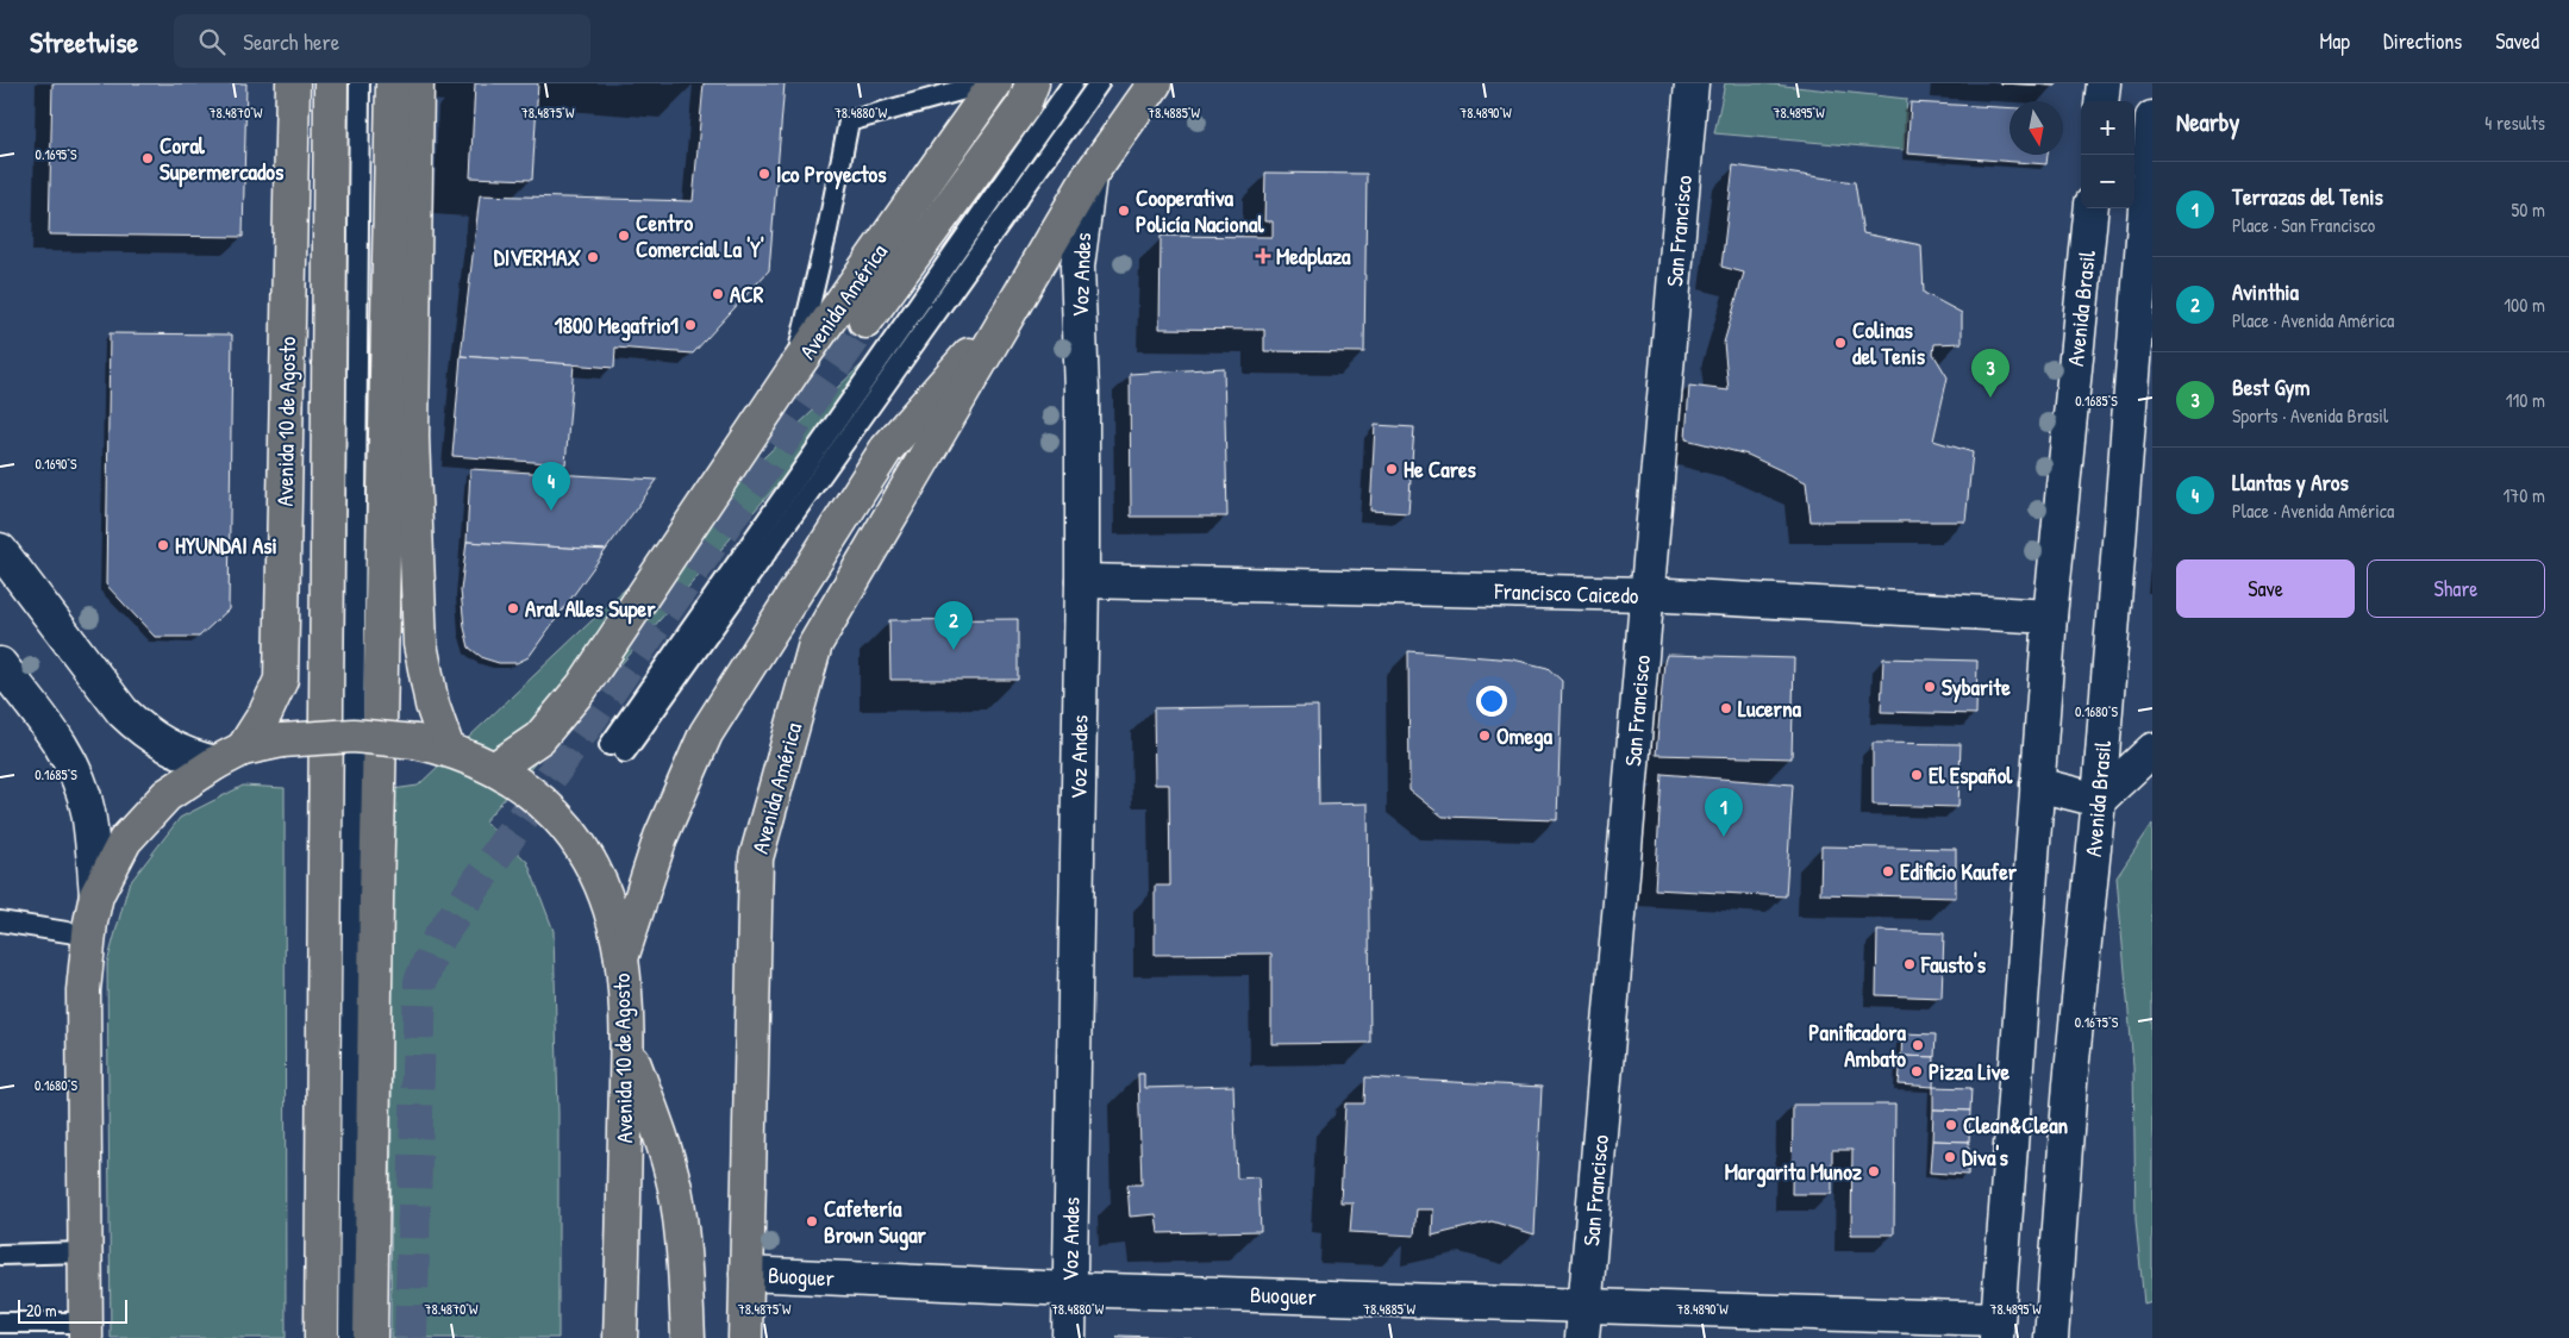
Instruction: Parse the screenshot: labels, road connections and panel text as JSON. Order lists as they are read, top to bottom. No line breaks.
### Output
{"streets":{"main road":["Avenida América","Avenida 10 de Agosto"],"street":["San Francisco","Voz Andes","Avenida Brasil","Francisco Caicedo","Buoguer"]},"crossings":[["San Francisco","Francisco Caicedo"],["San Francisco","Buoguer"],["Voz Andes","Avenida América"],["Voz Andes","Francisco Caicedo"],["Voz Andes","Buoguer"],["Avenida América","Avenida 10 de Agosto"],["Avenida América","Buoguer"],["Avenida Brasil","Francisco Caicedo"],["Avenida Brasil","Buoguer"]],"places":{"other":["Coral Supermercados","Ico Proyectos","Cooperativa Policía Nacional","Centro Comercial La 'Y'","DIVERMAX","ACR","1800 Megafrio1","Colinas del Tenis","He Cares","HYUNDAI Asi","Aral Alles Super","Sybarite","Lucerna","Omega","El Español","Edificio Kaufer","Fausto's","Panificadora Ambato","Pizza Live","Clean&Clean","Diva's","Margarita Munoz","Cafetería Brown Sugar"],"health":["Medplaza"]},"scale_bar":"20 m","north":"bottom","page":{"header":"Streetwise","search":"Search here","nav":["Map","Directions","Saved"],"heading":["Nearby","4 results"],"map_buttons":["+","−"],"list":[{"mark":"1","name":"Terrazas del Tenis","note":"Place · San Francisco","value":"50 m"},{"mark":"2","name":"Avinthia","note":"Place · Avenida América","value":"100 m"},{"mark":"3","name":"Best Gym","note":"Sports · Avenida Brasil","value":"110 m"},{"mark":"4","name":"Llantas y Aros","note":"Place · Avenida América","value":"170 m"}],"pins":["3","4","2","1"],"buttons":["Save","Share"],"scale":"20 m"},"coordinates":["78.4870°W","78.4875°W","78.4880°W","78.4885°W","78.4890°W","78.4895°W","0.1695°S","0.1685°S","0.1690°S","0.1680°S","0.1675°S"]}
